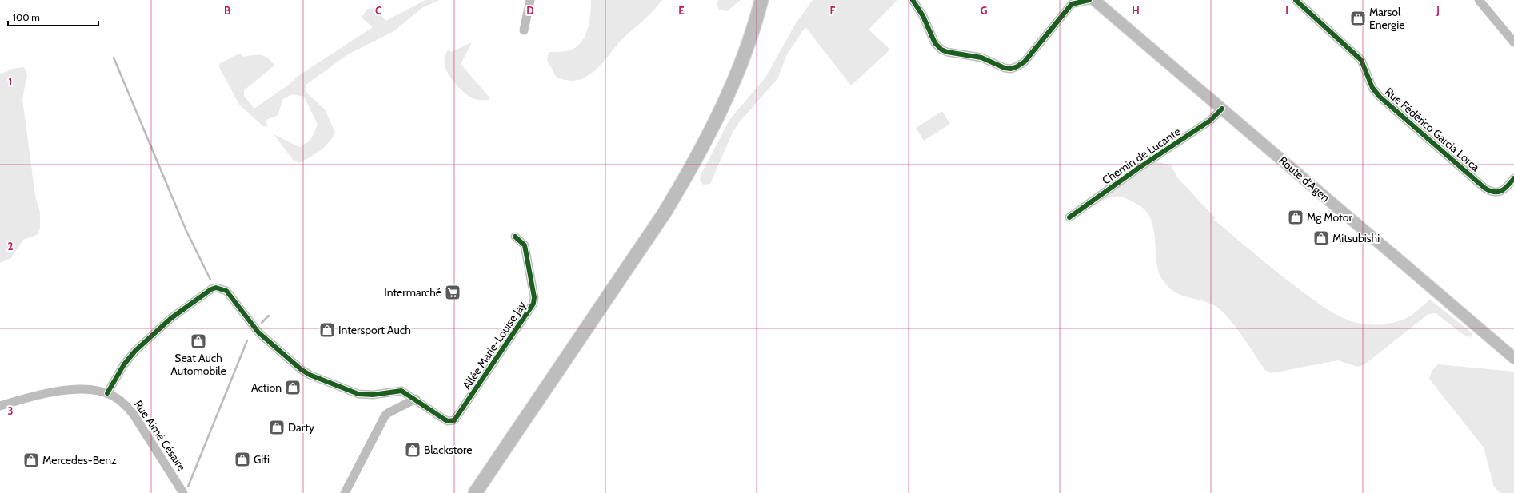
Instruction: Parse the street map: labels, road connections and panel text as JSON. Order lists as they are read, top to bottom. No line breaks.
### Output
{"streets":{"main road":["Route d'Agen"],"street":["Rue Fédérico Garcia Lorca","Chemin de Lucante","Allée Marie-Louise Jay","Rue Aimé Césaire"]},"crossings":[["Chemin de Lucante","Route d'Agen"]],"places":{"shop":["Marsol Energie","Mg Motor","Mitsubishi","Intersport Auch","Seat Auch Automobile","Action","Darty","Blackstore","Gifi","Mercedes-Benz"],"supermarket":["Intermarché"]},"scale_bar":"100 m","grid":{"columns":["B","C","D","E","F","G","H","I","J"],"rows":["1","2","3"]}}
